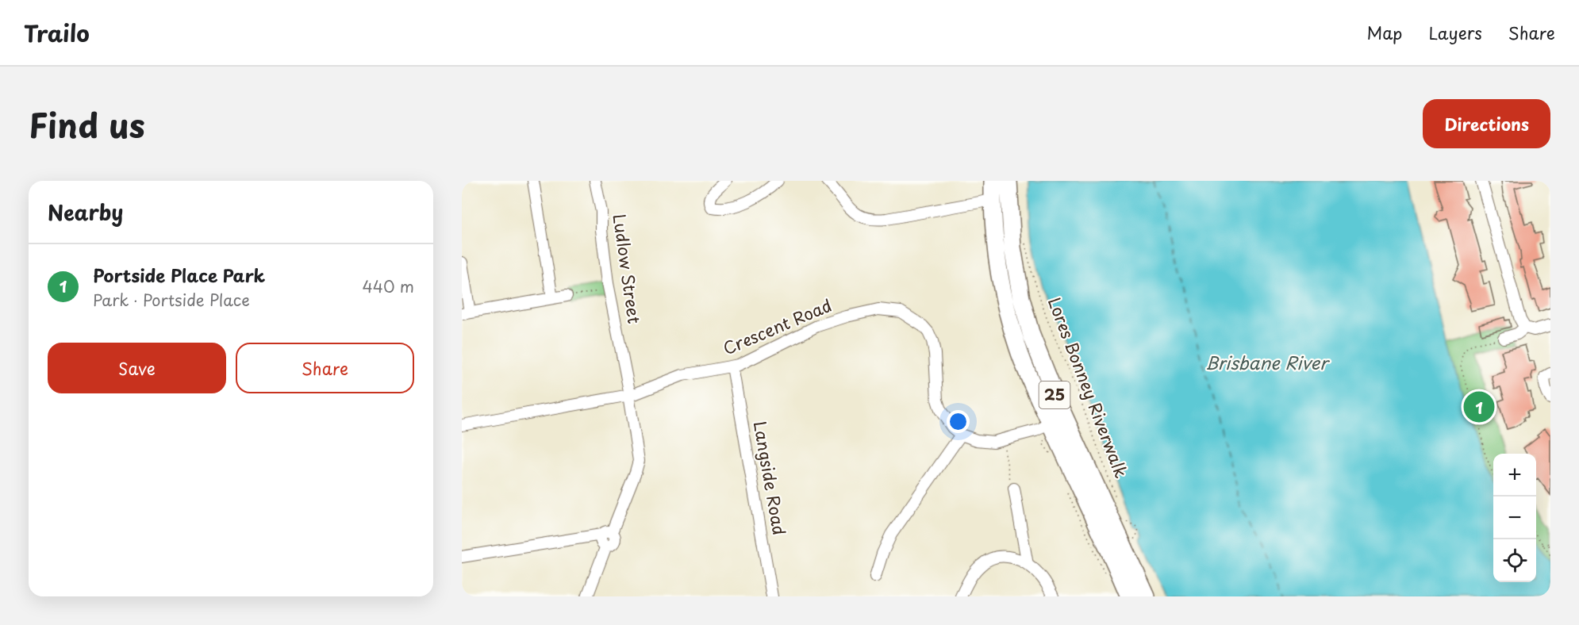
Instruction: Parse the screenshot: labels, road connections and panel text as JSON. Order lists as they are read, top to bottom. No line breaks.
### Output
{"streets":{"highway":["25"],"street":["Ludlow Street","Crescent Road","Langside Road"],"path":["Lores Bonney Riverwalk"]},"crossings":[["Ludlow Street","Crescent Road"],["Crescent Road","Langside Road"]],"water":["Brisbane River"],"page":{"header":"Trailo","nav":["Map","Layers","Share"],"title":"Find us","buttons":["Directions",["Save","Share"]],"heading":"Nearby","list":[{"mark":"1","name":"Portside Place Park","note":"Park · Portside Place","value":"440 m"}],"pins":"1","map_buttons":["+","−"]}}
